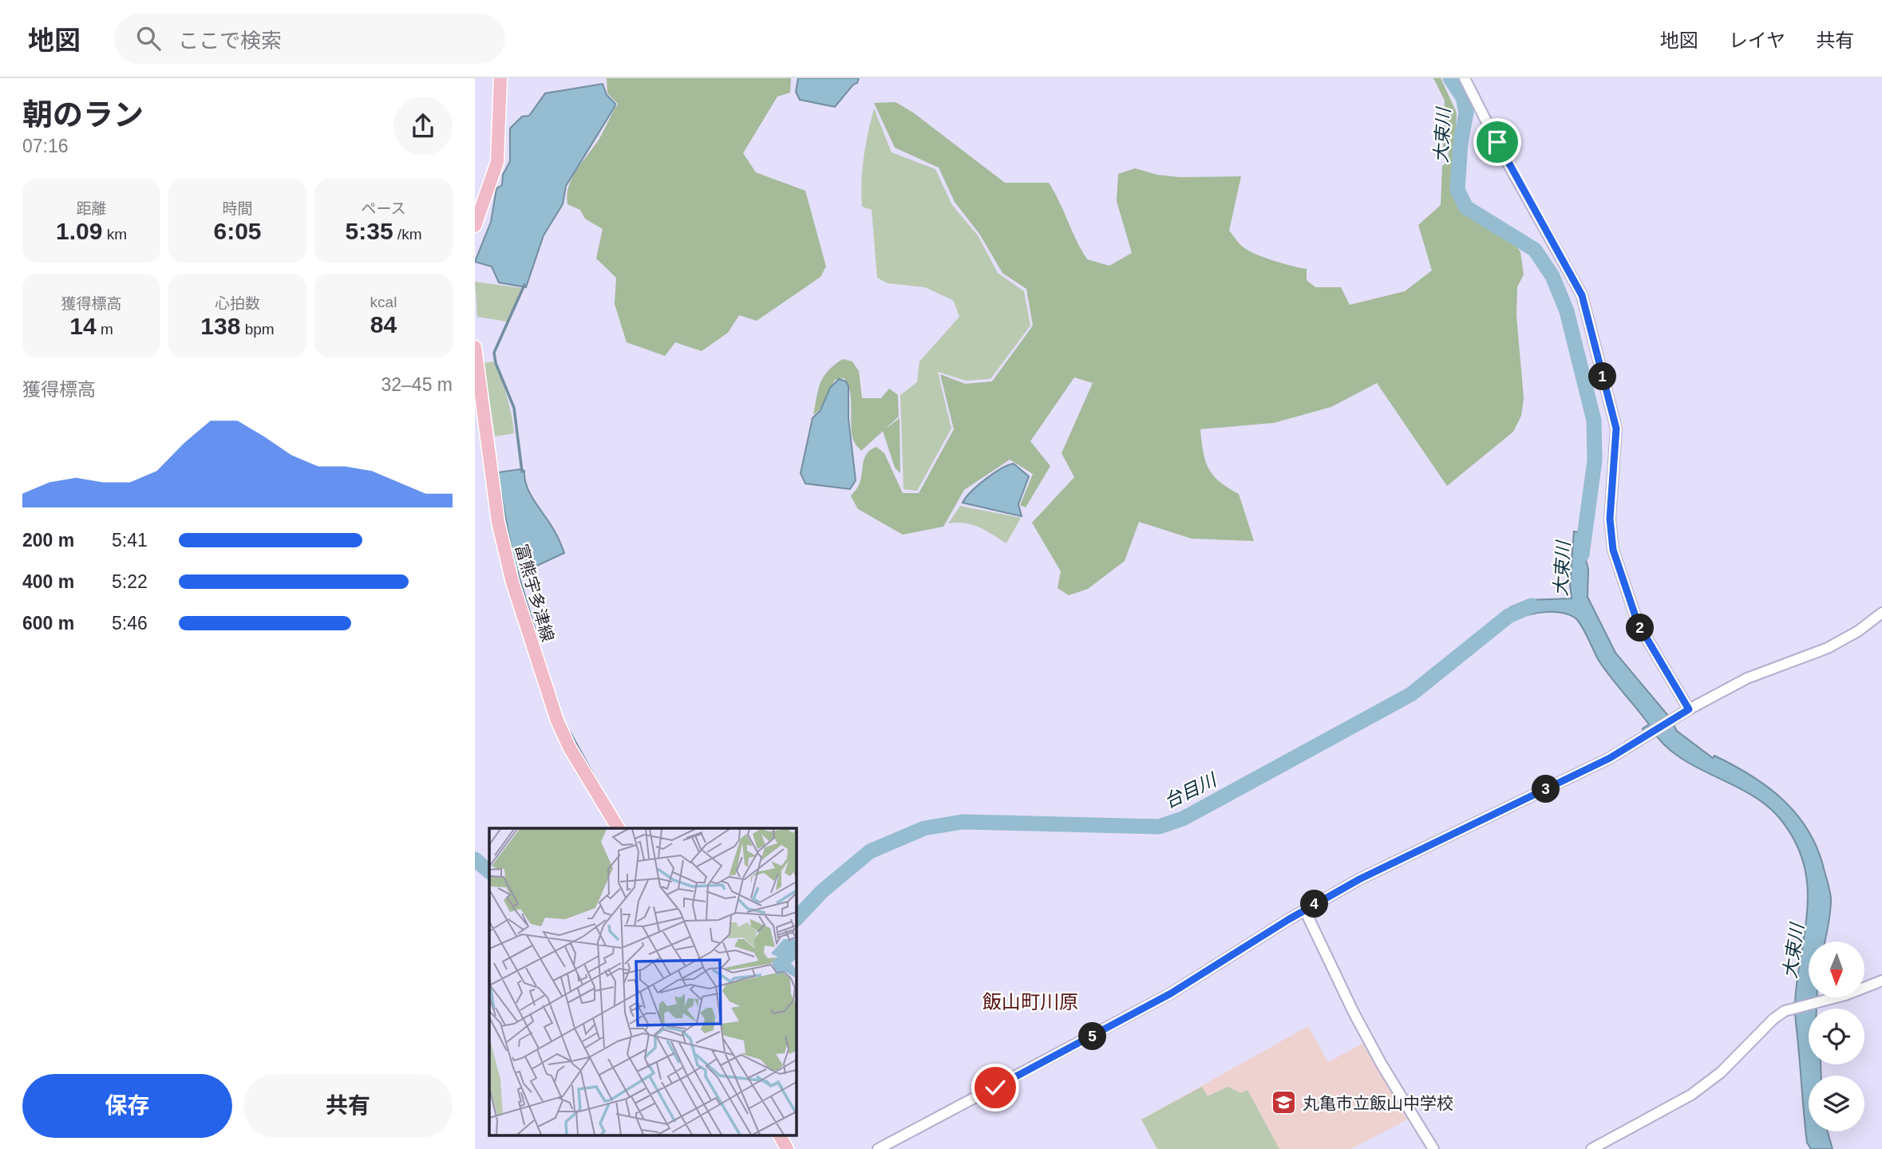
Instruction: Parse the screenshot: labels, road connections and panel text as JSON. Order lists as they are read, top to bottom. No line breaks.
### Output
{"streets":{"main road":["富熊宇多津線"]},"districts":["飯山町川原"],"water":["大束川","台目川"],"places":{"school or university":["丸亀市立飯山中学校"]},"north":"bottom","page":{"header":"地図","search":"ここで検索","nav":["地図","レイヤ","共有"],"heading":["朝のラン","07:16"],"stats":[["距離","1.09 km"],["時間","6:05"],["ペース","5:35 /km"],["獲得標高","14 m"],["心拍数","138 bpm"],["kcal","84"]],"pins":["1","2","3","4","5"],"chart":["獲得標高","32–45 m"],"list":[{"name":"200 m","note":"5:41"},{"name":"400 m","note":"5:22"},{"name":"600 m","note":"5:46"}],"buttons":["保存","共有"]}}
